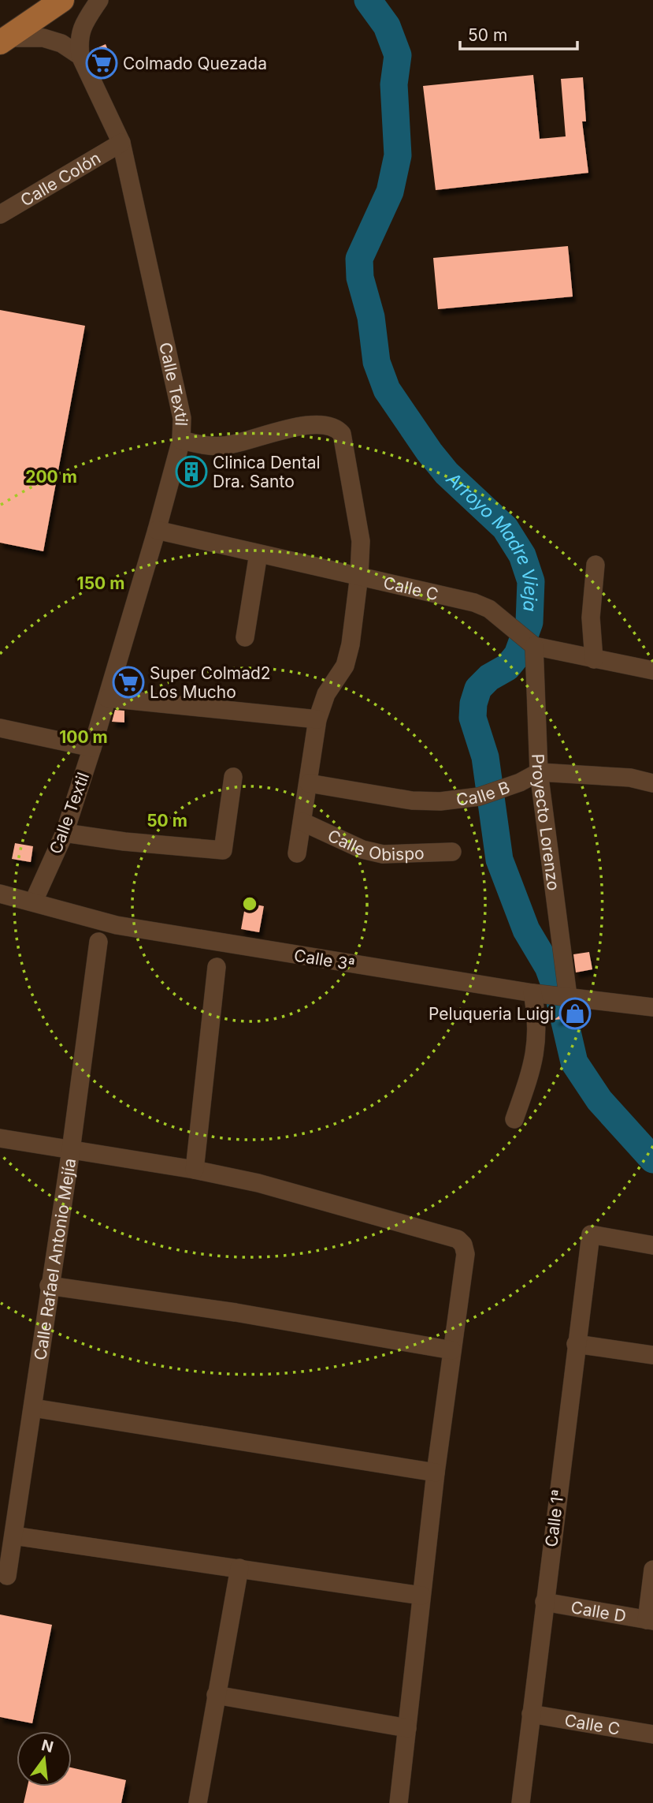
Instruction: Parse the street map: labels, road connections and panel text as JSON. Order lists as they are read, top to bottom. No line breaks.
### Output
{"streets":{"street":["Calle Colón","Calle Textil","Calle C","Calle B","Proyecto Lorenzo","Calle Obispo","Calle 3ª","Calle Rafael Antonio Mejía","Calle 1ª","Calle D"]},"crossings":[["Calle Colón","Calle Textil"],["Calle Textil","Calle C"],["Calle Textil","Calle 3ª"],["Calle C","Proyecto Lorenzo"],["Calle C","Calle 1ª"],["Calle B","Proyecto Lorenzo"],["Proyecto Lorenzo","Calle 3ª"],["Calle 1ª","Calle D"]],"water":["Arroyo Madre Vieja"],"places":{"supermarket":["Colmado Quezada","Super Colmad2 Los Mucho"],"building":["Clinica Dental Dra. Santo"],"shop":["Peluqueria Luigi"]},"scale_bar":"50 m","north":"top","rings":["200 m","150 m","100 m","50 m"]}
